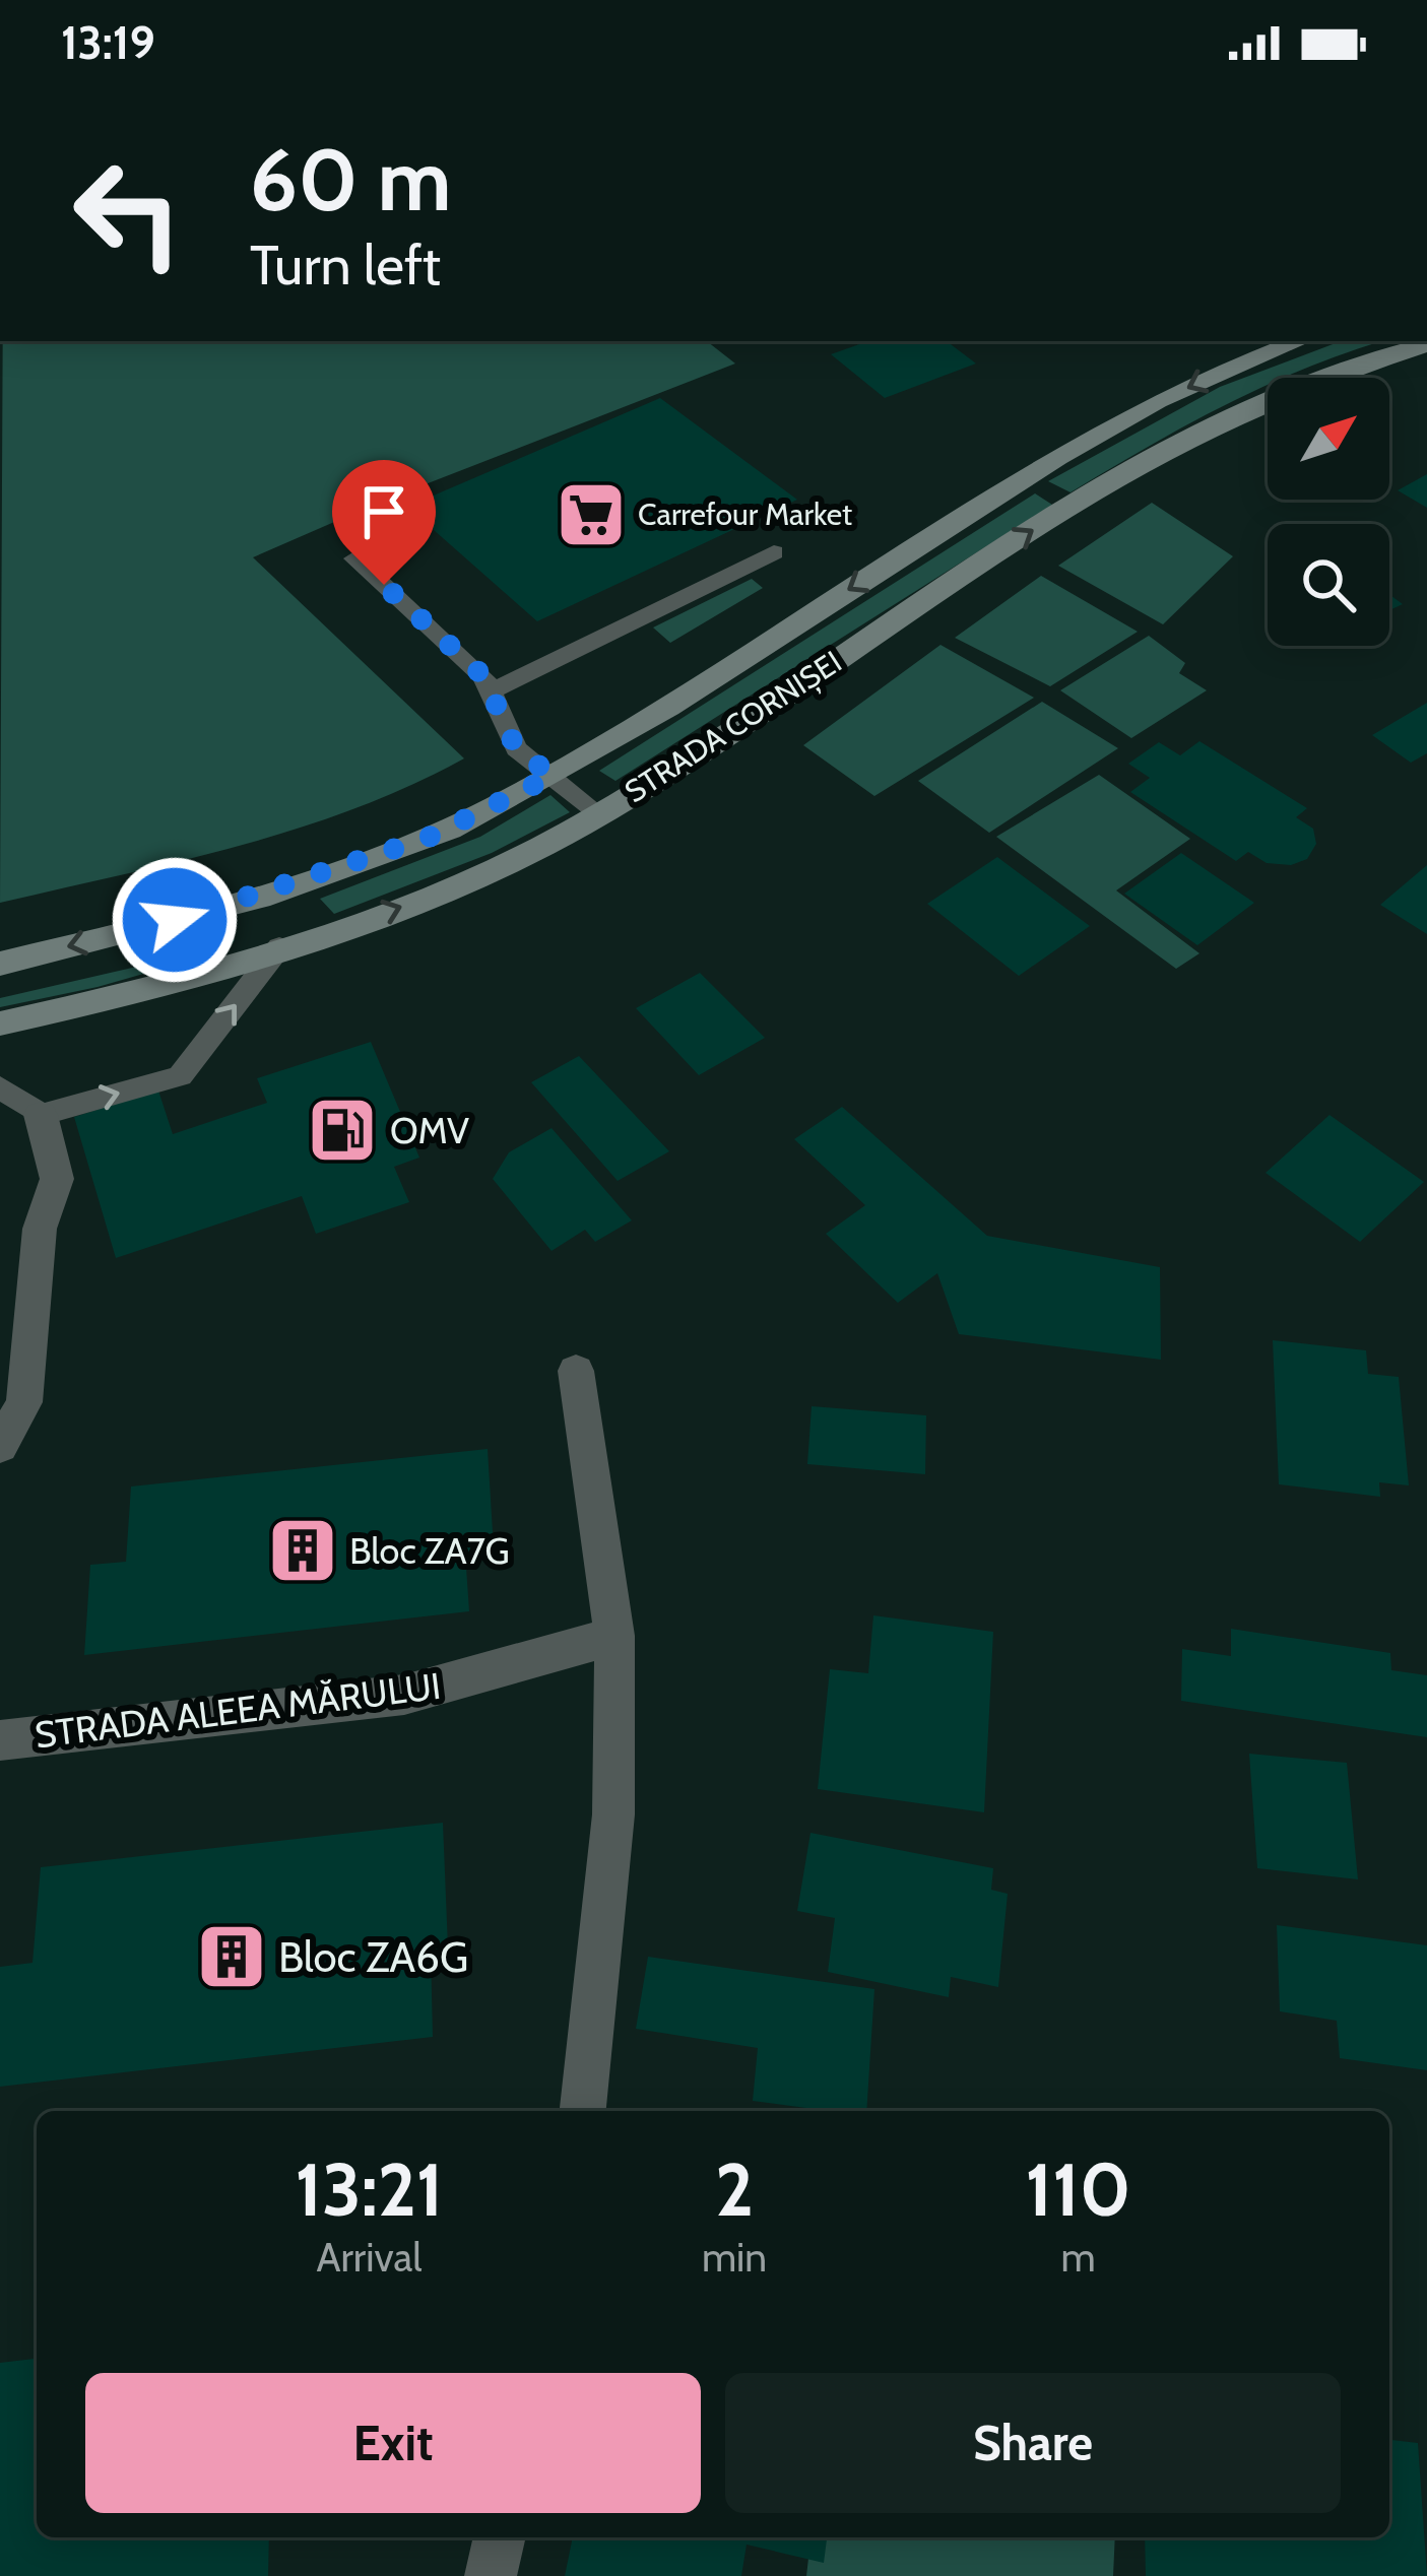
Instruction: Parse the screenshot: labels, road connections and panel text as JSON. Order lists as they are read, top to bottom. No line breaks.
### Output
{"streets":{"street":["STRADA CORNIȘEI","STRADA ALEEA MĂRULUI"]},"places":{"supermarket":["Carrefour Market"],"fuel station":["OMV"],"building":["Bloc ZA7G","Bloc ZA6G"]},"north":"top right","page":{"status":"13:19","turn":["60 m","Turn left"],"eta":["13:21","Arrival","2","min","110","m"],"buttons":["Exit","Share"]}}
